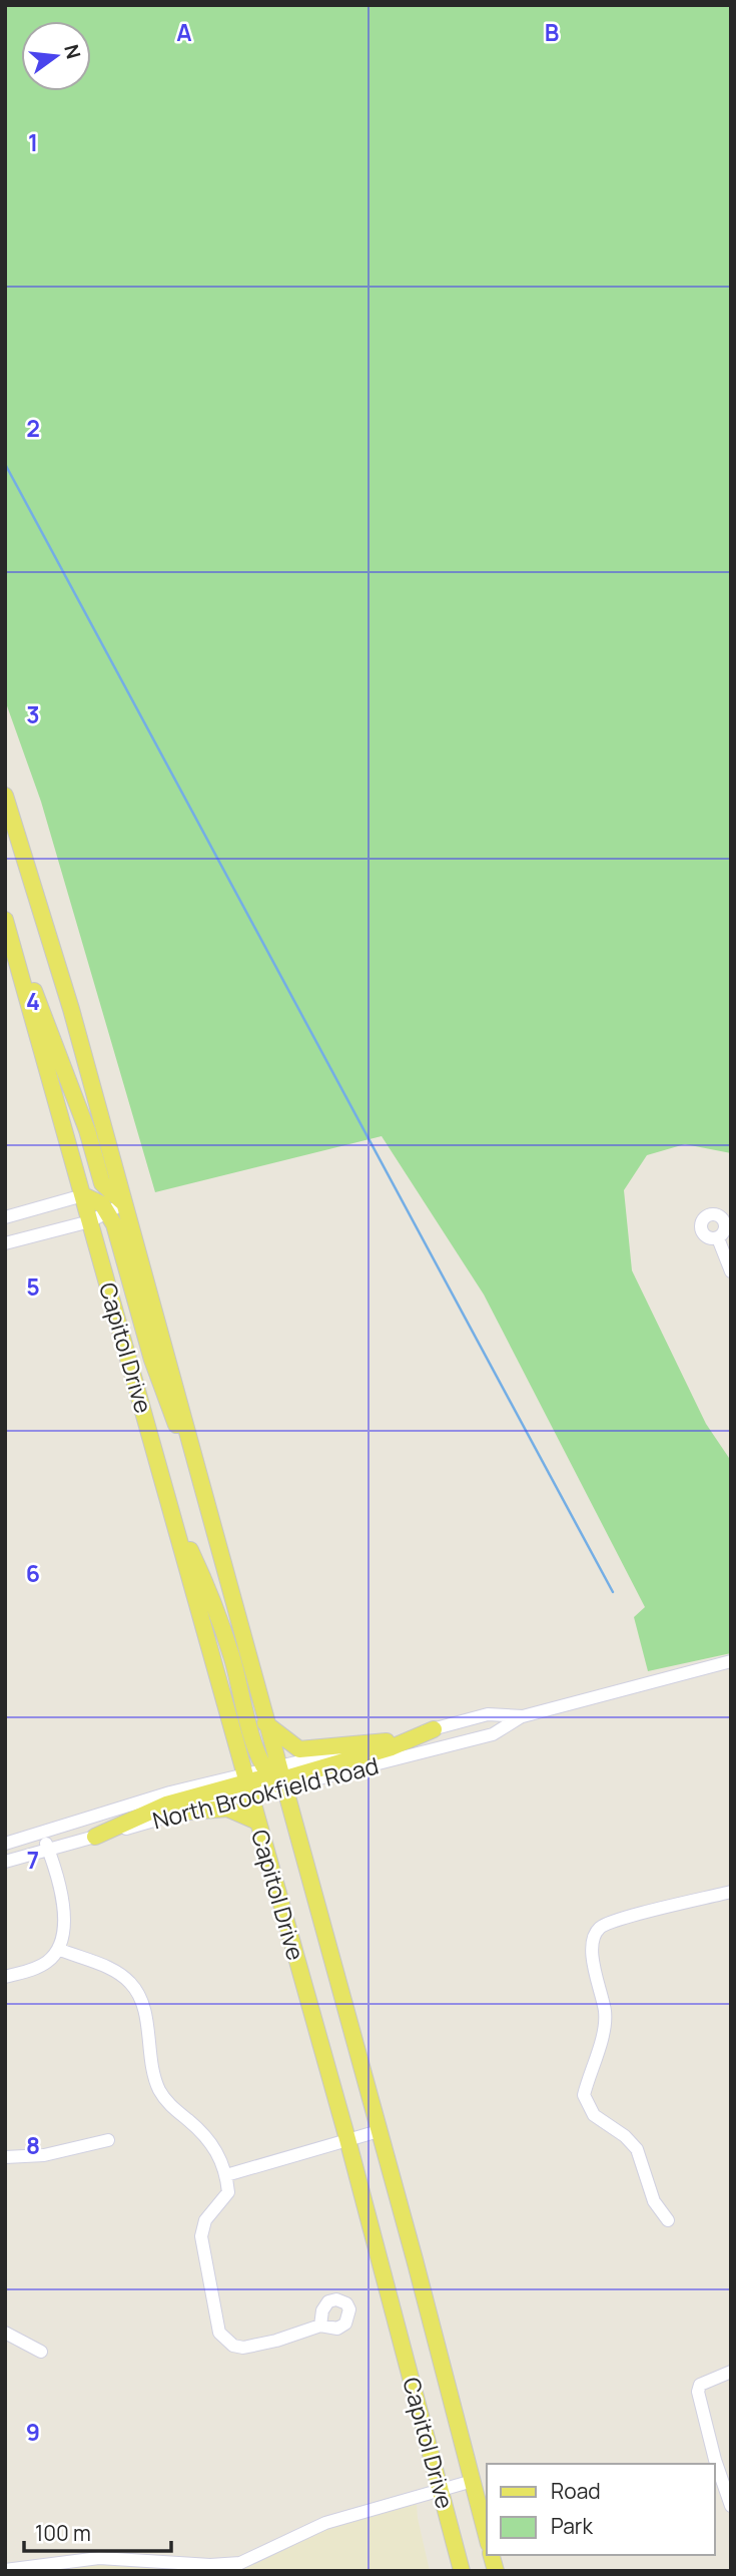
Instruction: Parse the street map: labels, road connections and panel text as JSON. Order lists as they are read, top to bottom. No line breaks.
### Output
{"streets":{"main road":["Capitol Drive"],"street":["North Brookfield Road"]},"crossings":[["Capitol Drive","North Brookfield Road"]],"legend":["Road","Park"],"scale_bar":"100 m","north":"right","grid":{"columns":["A","B"],"rows":["1","2","3","4","5","6","7","8","9"]}}
